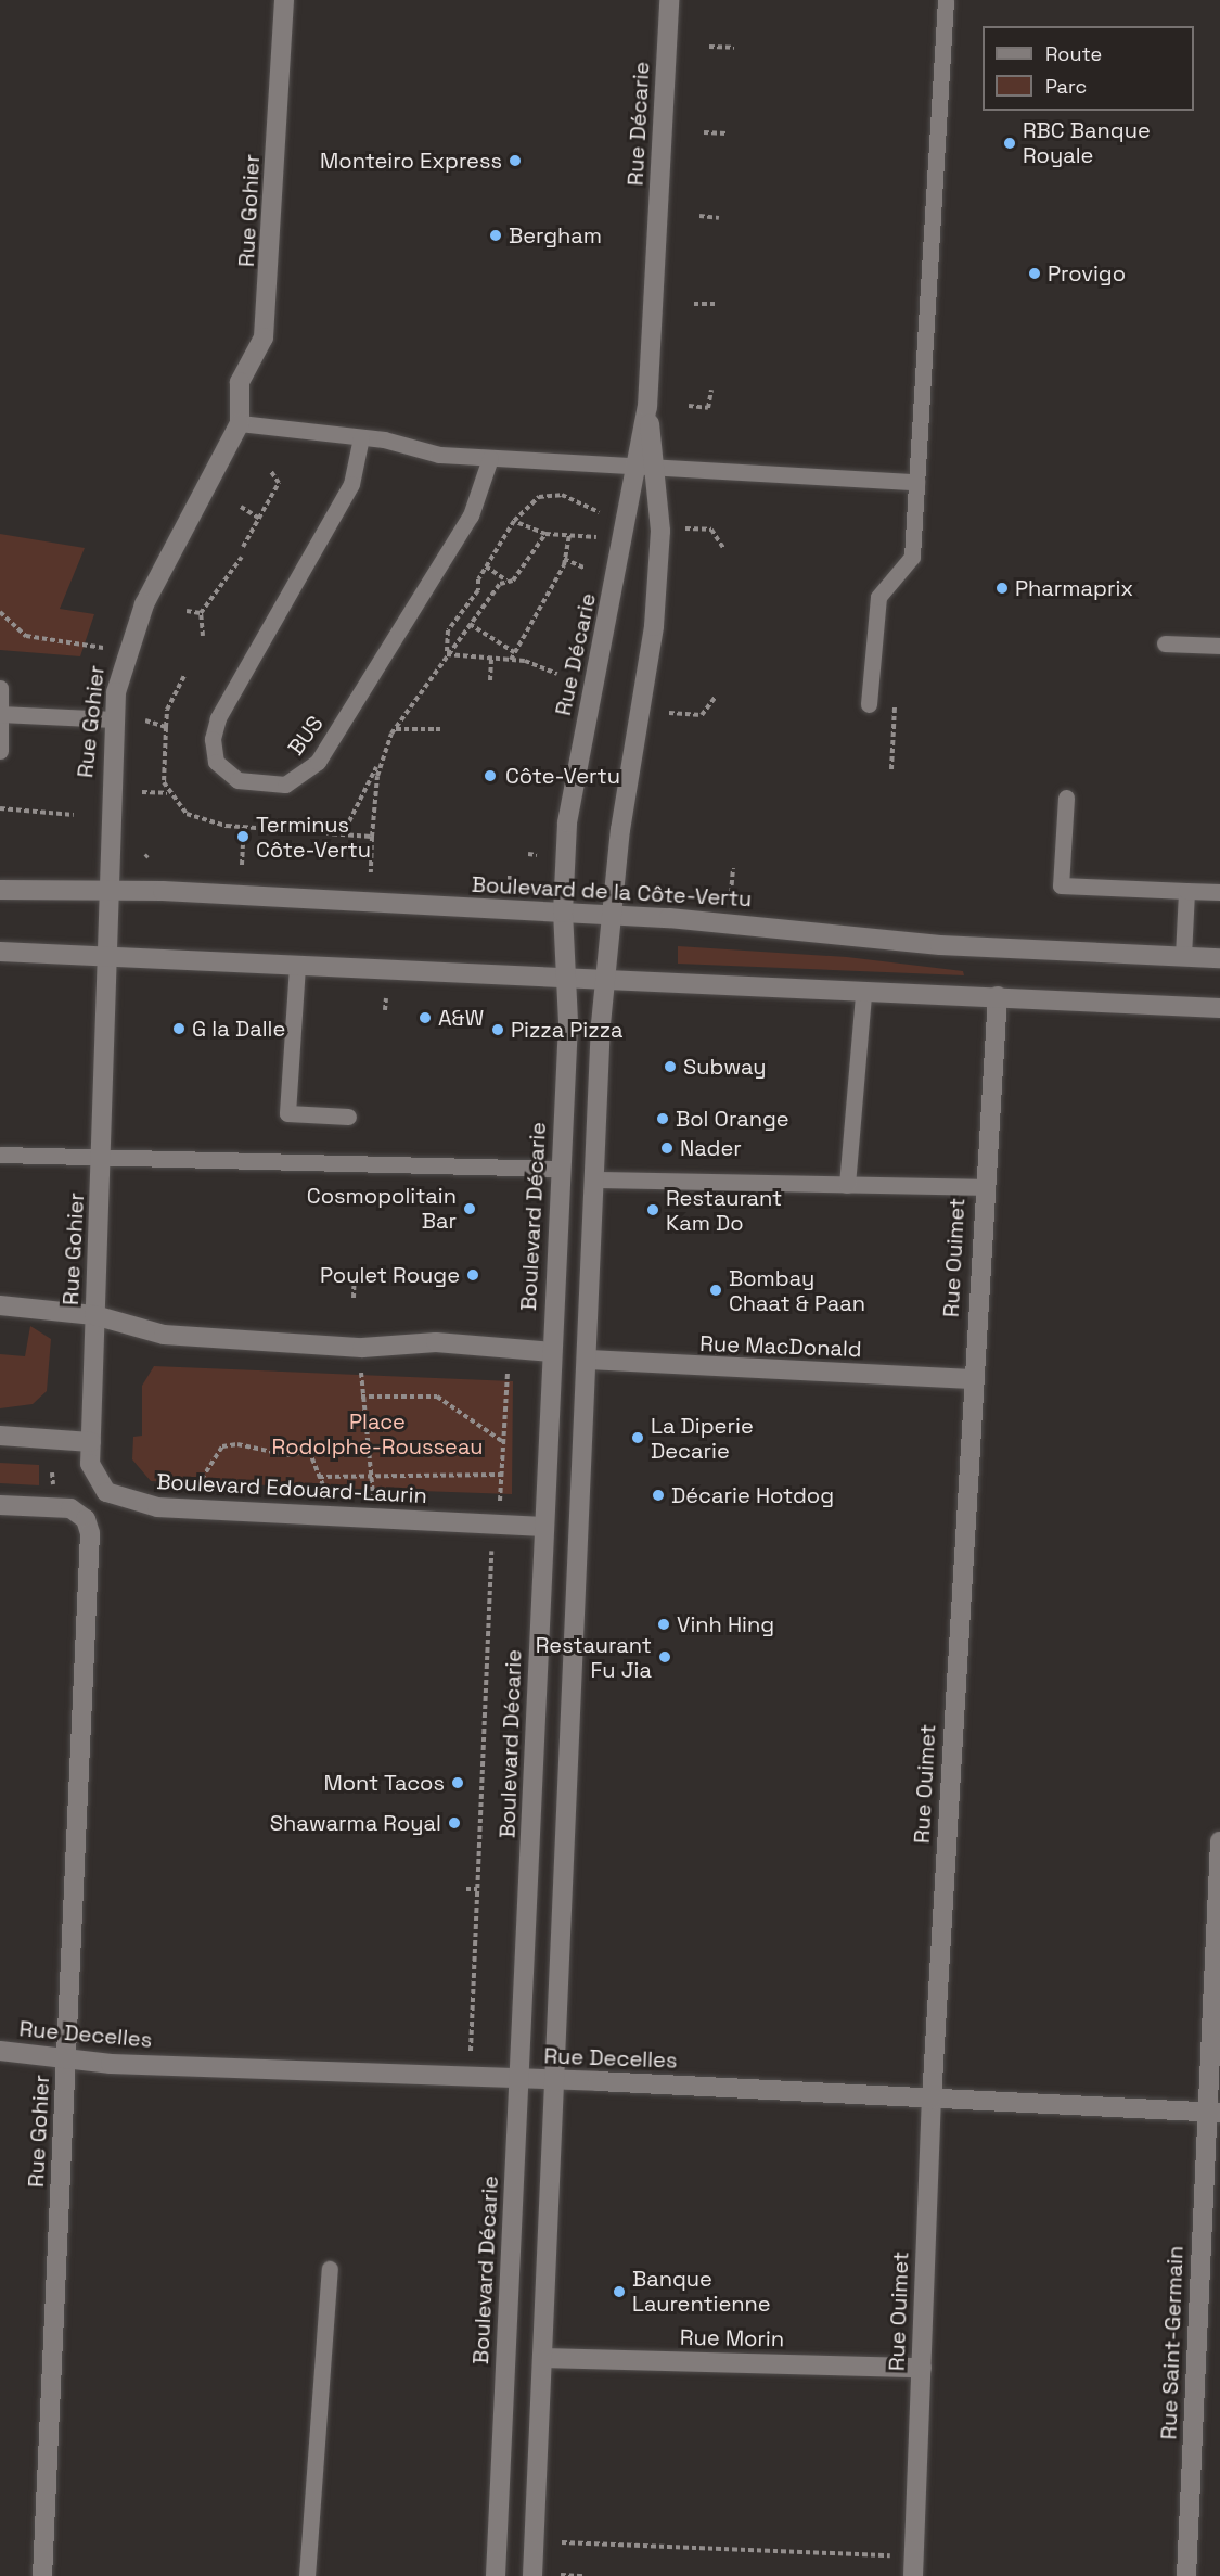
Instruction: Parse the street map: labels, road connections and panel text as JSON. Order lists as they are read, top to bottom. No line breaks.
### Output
{"streets":{"street":["Rue Décarie","Rue Gohier","Boulevard de la Côte-Vertu","Boulevard Décarie","Rue Ouimet","Rue MacDonald","Boulevard Edouard-Laurin","Rue Decelles","Rue Morin","Rue Saint-Germain"],"lane":["BUS"]},"crossings":[["Rue Décarie","Boulevard de la Côte-Vertu"],["Rue Décarie","Boulevard Décarie"],["Rue Gohier","Boulevard de la Côte-Vertu"],["Rue Gohier","Boulevard Edouard-Laurin"],["Rue Gohier","Rue Decelles"],["Boulevard de la Côte-Vertu","Boulevard Décarie"],["Boulevard Décarie","Boulevard Edouard-Laurin"],["Boulevard Décarie","Rue Decelles"],["Rue Ouimet","Rue MacDonald"],["Rue Ouimet","Rue Decelles"],["Rue Ouimet","Rue Morin"],["Rue Decelles","Rue Saint-Germain"]],"parks":["Place Rodolphe-Rousseau"],"places":["RBC Banque Royale","Monteiro Express","Bergham","Provigo","Pharmaprix","Côte-Vertu","Terminus Côte-Vertu","A&W","G la Dalle","Pizza Pizza","Subway","Bol Orange","Nader","Cosmopolitain Bar","Restaurant Kam Do","Poulet Rouge","Bombay Chaat & Paan","La Diperie Decarie","Décarie Hotdog","Vinh Hing","Restaurant Fu Jia","Mont Tacos","Shawarma Royal","Banque Laurentienne"],"legend":["Route","Parc"]}
